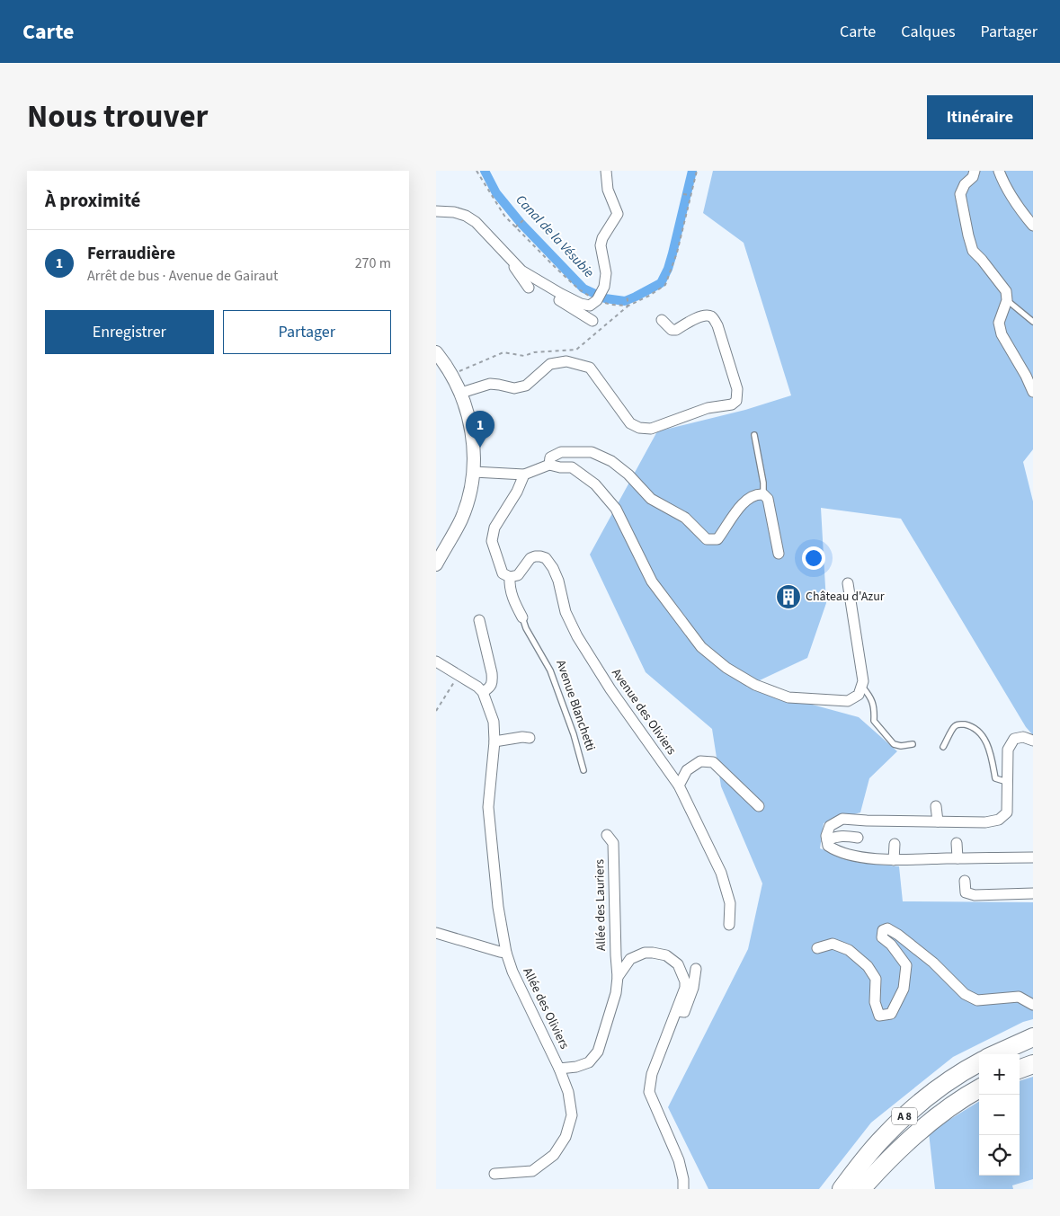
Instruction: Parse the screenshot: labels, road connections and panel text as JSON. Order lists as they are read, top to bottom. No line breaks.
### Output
{"streets":{"highway":["A 8"],"street":["Avenue Blanchetti","Avenue des Oliviers","Allée des Lauriers","Allée des Oliviers"]},"crossings":[["Avenue Blanchetti","Avenue des Oliviers"],["Allée des Lauriers","Allée des Oliviers"]],"water":["Canal de la Vésubie"],"places":{"building":["Château d'Azur"]},"page":{"header":"Carte","nav":["Carte","Calques","Partager"],"title":"Nous trouver","buttons":["Itinéraire",["Enregistrer","Partager"]],"heading":"À proximité","list":[{"mark":"1","name":"Ferraudière","note":"Arrêt de bus · Avenue de Gairaut","value":"270 m"}],"pins":"1","map_buttons":["+","−"]}}
